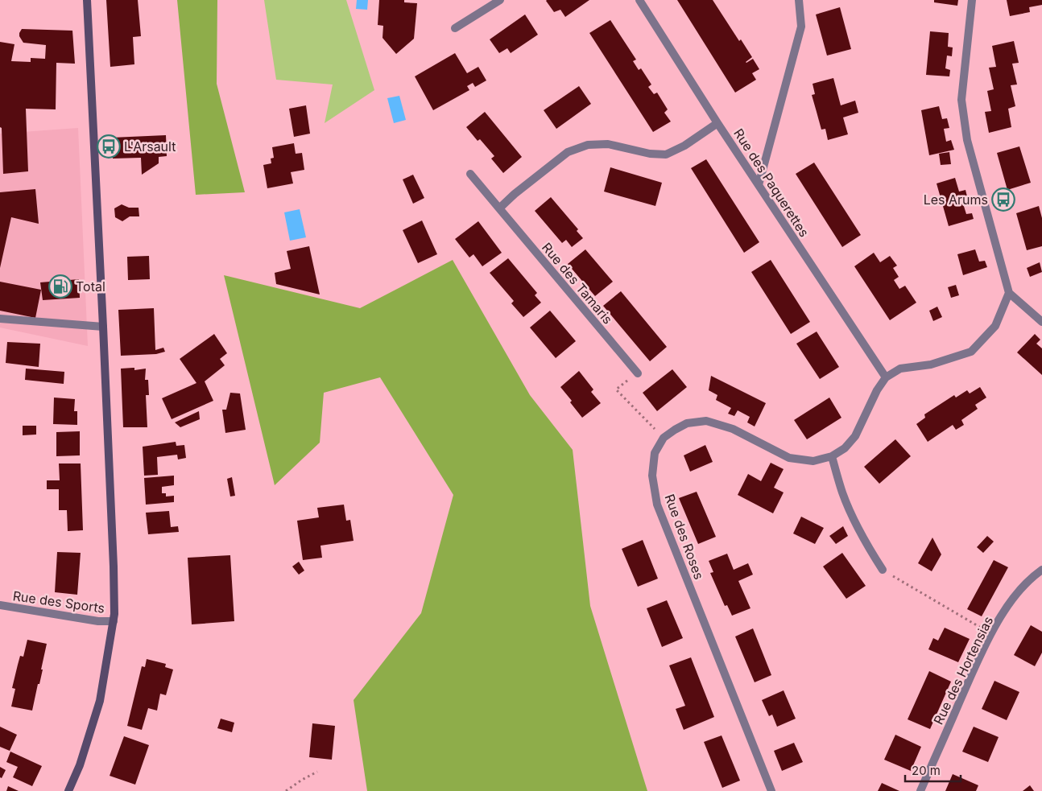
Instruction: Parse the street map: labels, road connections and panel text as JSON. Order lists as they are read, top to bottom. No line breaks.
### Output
{"streets":{"street":["Rue des Paquerettes","Rue des Tamaris","Rue des Roses","Rue des Sports","Rue des Hortensias"]},"places":{"bus stop":["L'Arsault","Les Arums"],"fuel station":["Total"]},"scale_bar":"20 m"}
